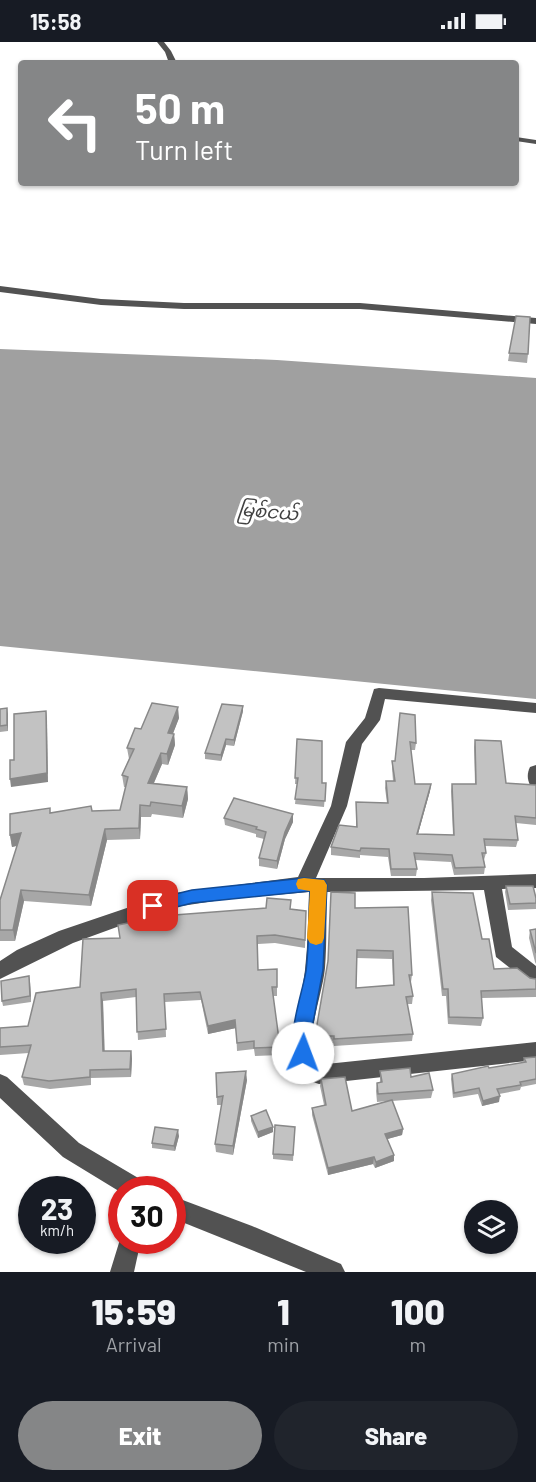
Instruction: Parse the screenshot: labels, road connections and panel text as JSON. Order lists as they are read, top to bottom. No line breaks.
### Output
{"water":["မြစ်ငယ်"],"page":{"status":"15:58","turn":["50 m","Turn left"],"speed":"23 km/h","limit":"30","eta":["15:59","Arrival","1","min","100","m"],"buttons":["Exit","Share"]}}
